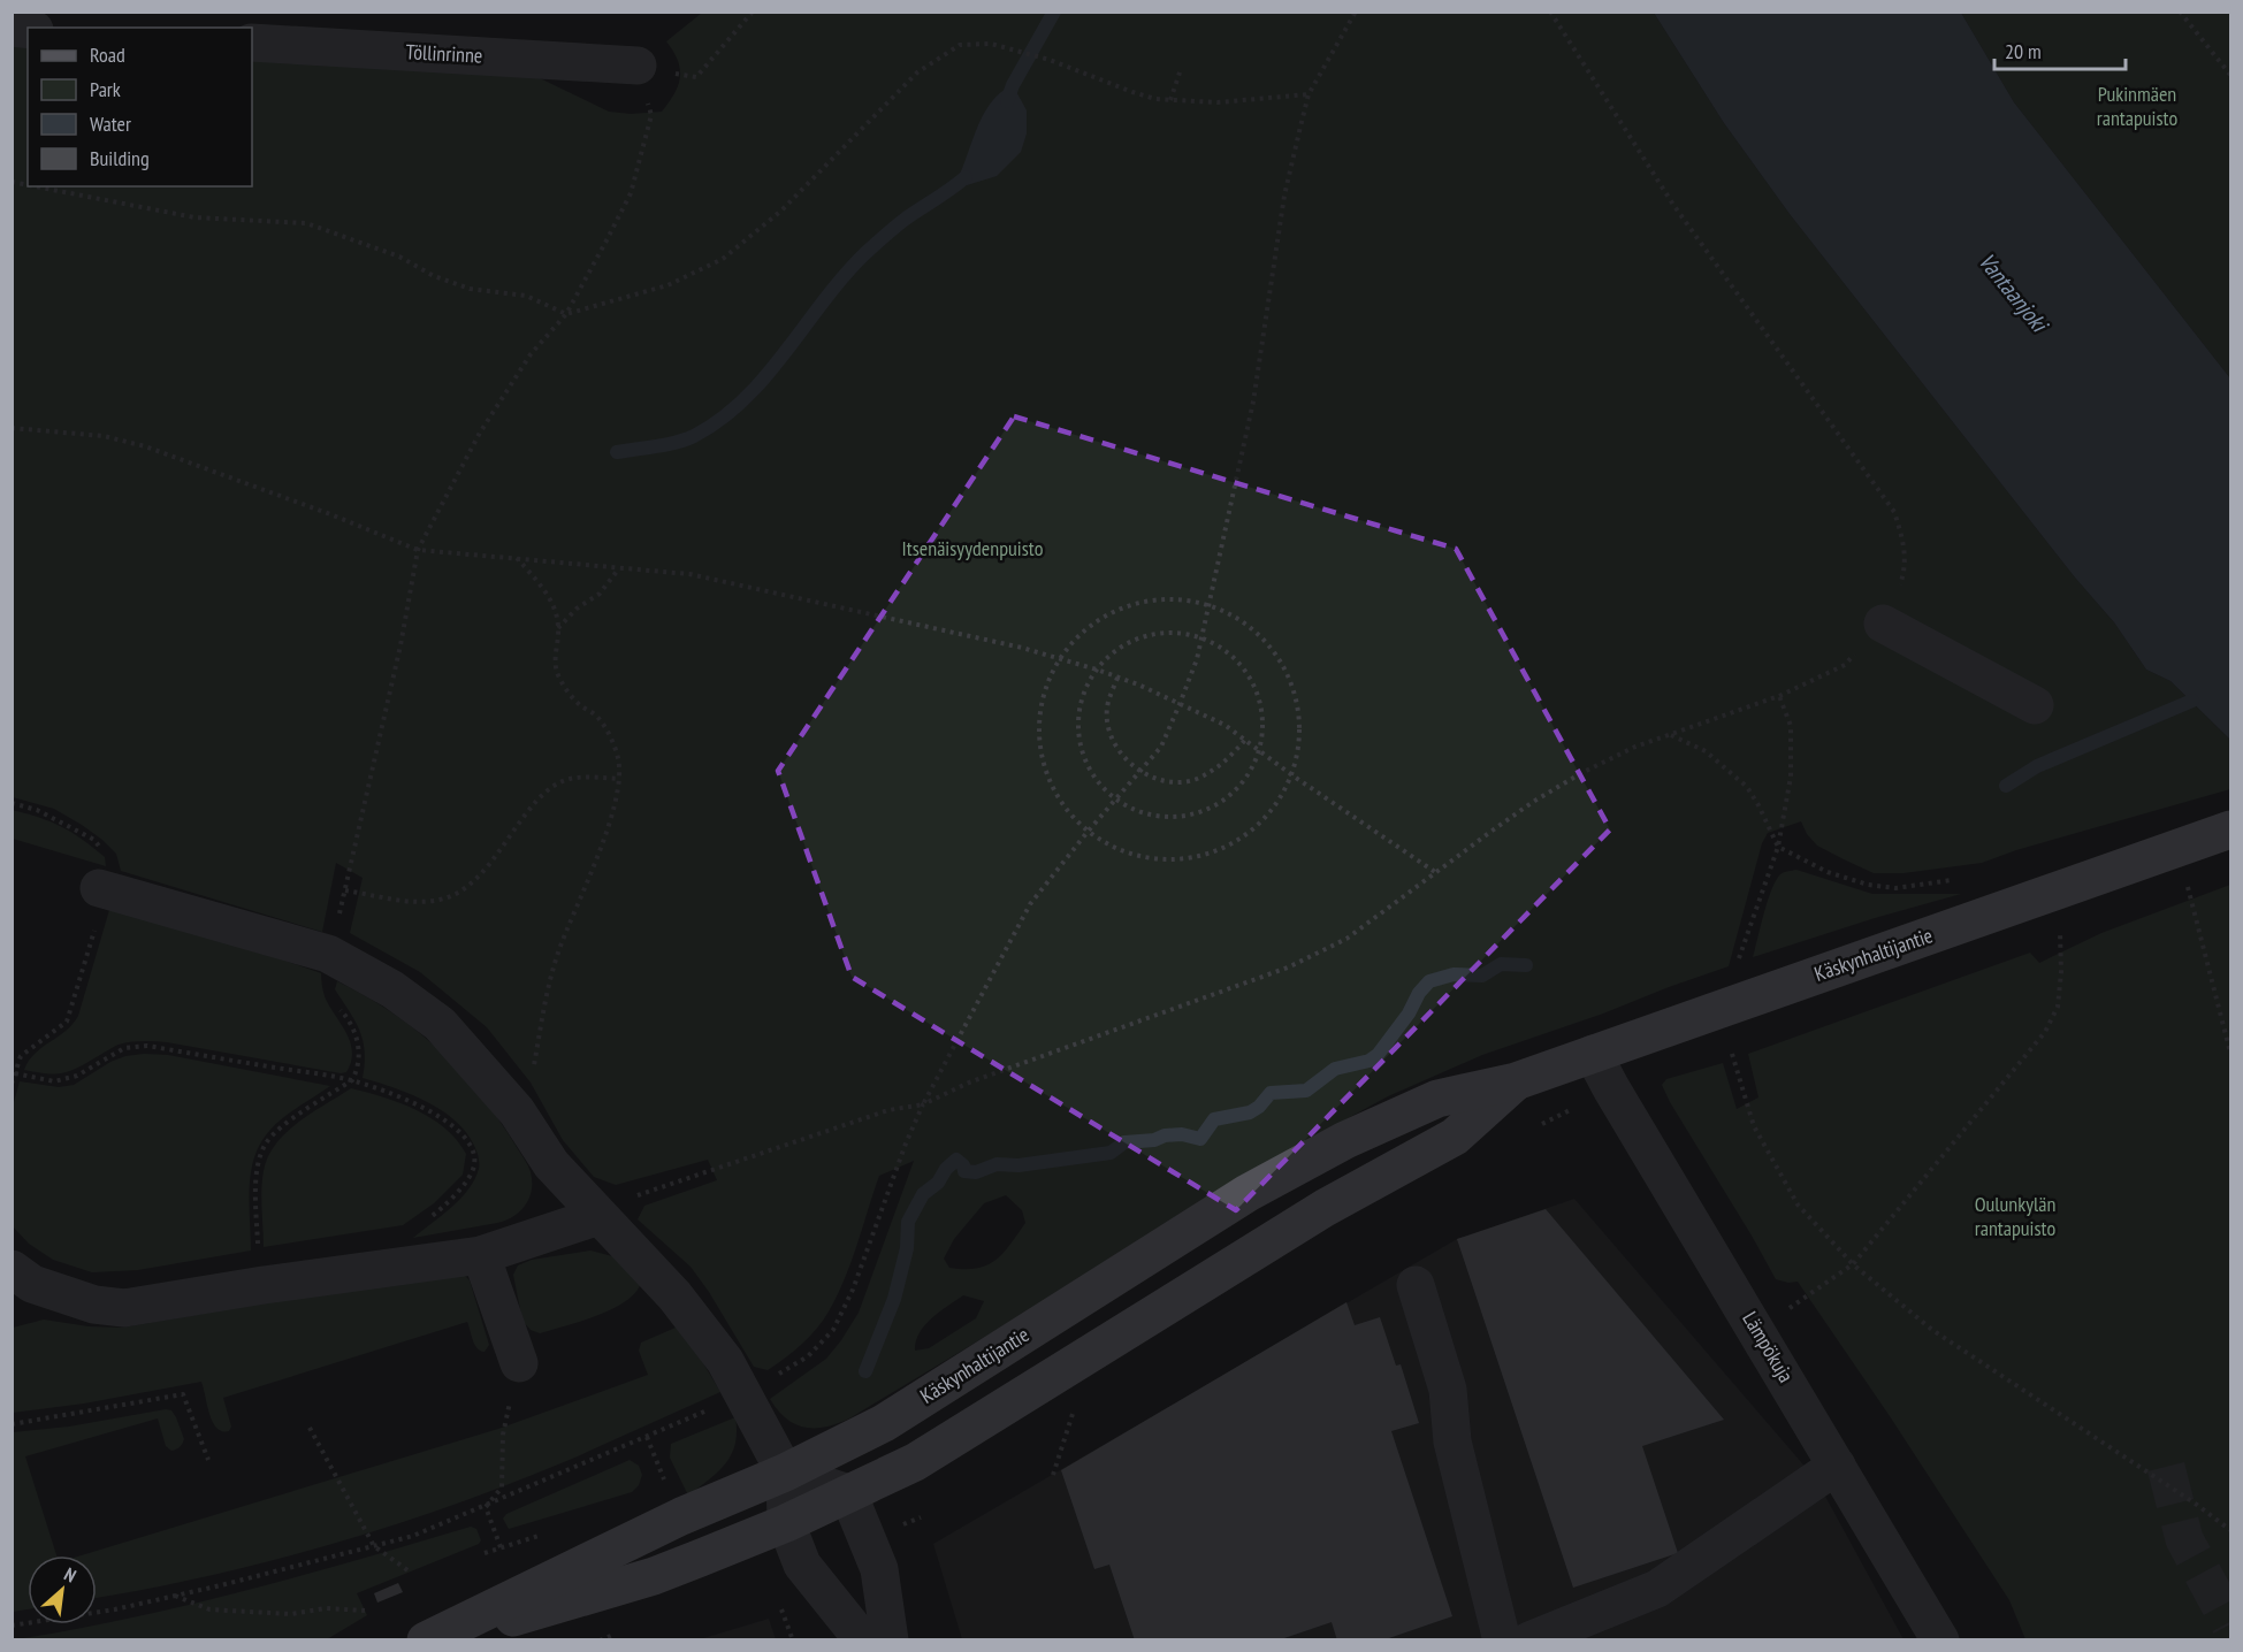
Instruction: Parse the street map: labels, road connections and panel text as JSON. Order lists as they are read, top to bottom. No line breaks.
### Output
{"streets":{"main road":["Käskynhaltijantie"],"street":["Töllinrinne","Lämpökuja"]},"crossings":[["Käskynhaltijantie","Lämpökuja"]],"water":["Vantaanjoki"],"parks":["Pukinmäen rantapuisto","Itsenäisyydenpuisto","Oulunkylän rantapuisto"],"legend":["Road","Park","Water","Building"],"scale_bar":"20 m","north":"top right"}
